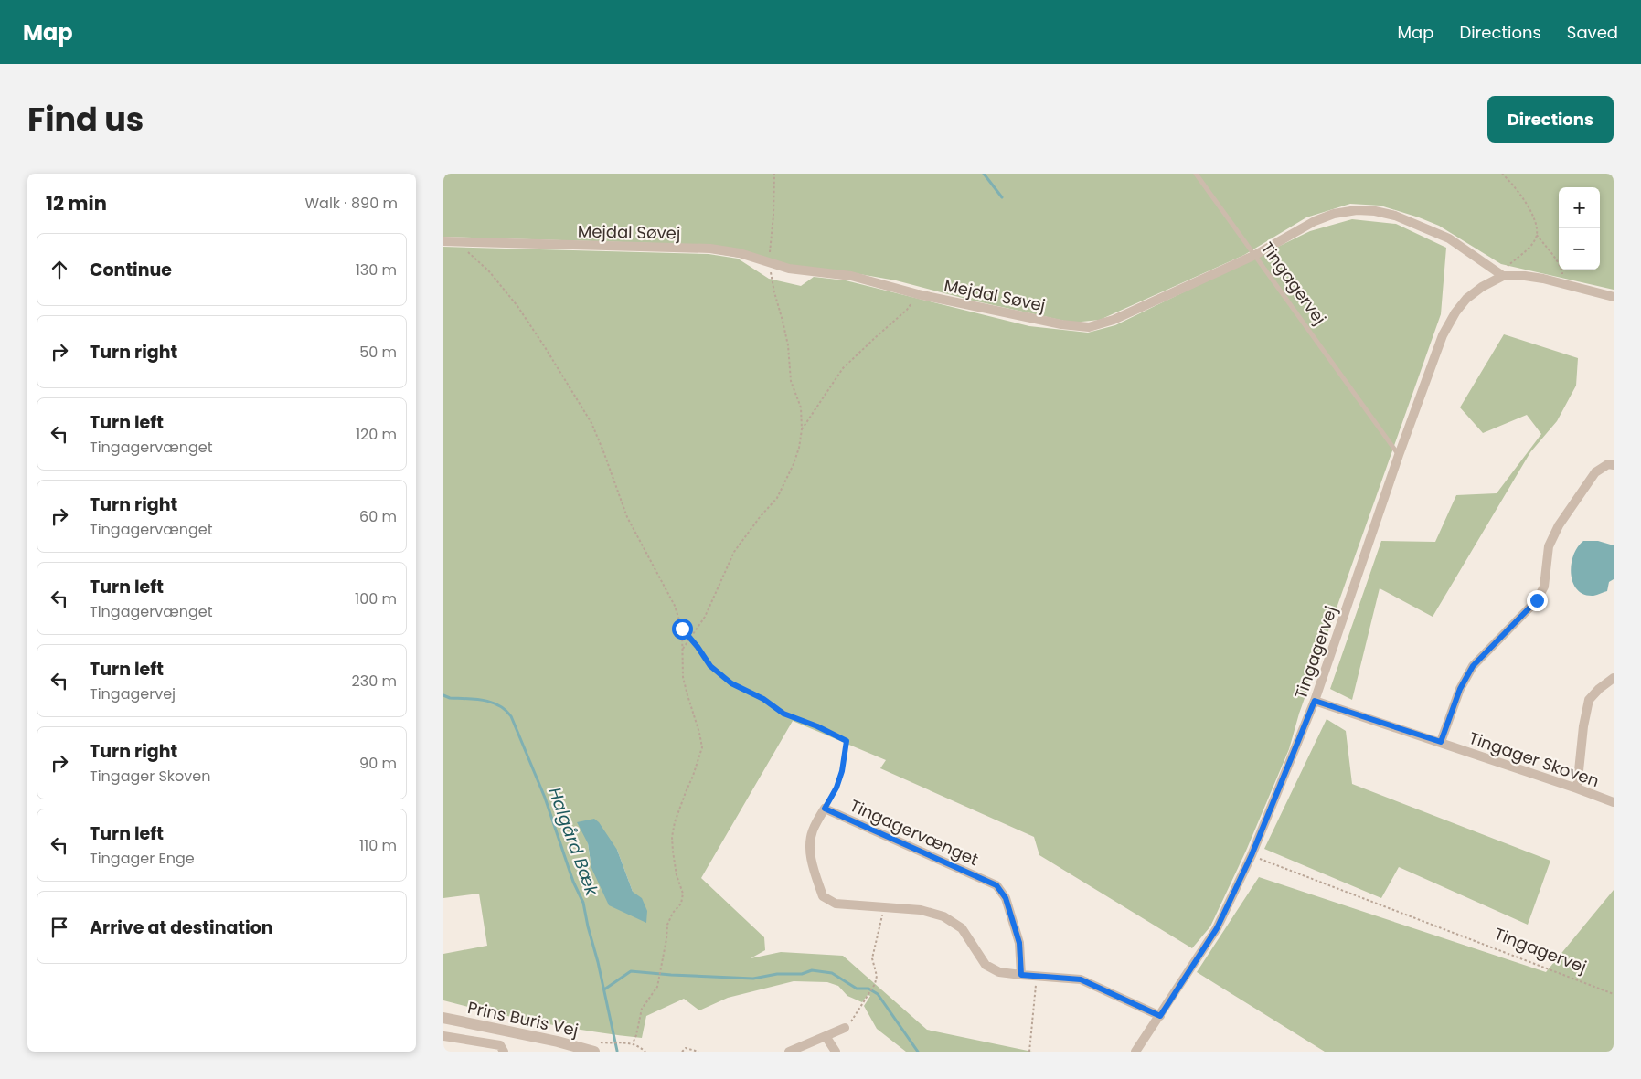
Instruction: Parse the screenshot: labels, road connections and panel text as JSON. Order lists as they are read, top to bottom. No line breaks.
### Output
{"streets":{"street":["Mejdal Søvej","Tingagervej","Tingager Skoven","Tingagervænget","Prins Buris Vej"]},"crossings":[["Mejdal Søvej","Tingagervej"],["Tingagervej","Tingager Skoven"],["Tingagervej","Tingagervænget"]],"water":["Halgård Bæk"],"page":{"header":"Map","nav":["Map","Directions","Saved"],"title":"Find us","buttons":"Directions","heading":["12 min","Walk · 890 m"],"map_buttons":["+","−"],"list":[["Continue","130 m"],["Turn right","50 m"],["Turn left","Tingagervænget","120 m"],["Turn right","Tingagervænget","60 m"],["Turn left","Tingagervænget","100 m"],["Turn left","Tingagervej","230 m"],["Turn right","Tingager Skoven","90 m"],["Turn left","Tingager Enge","110 m"],"Arrive at destination"]}}
